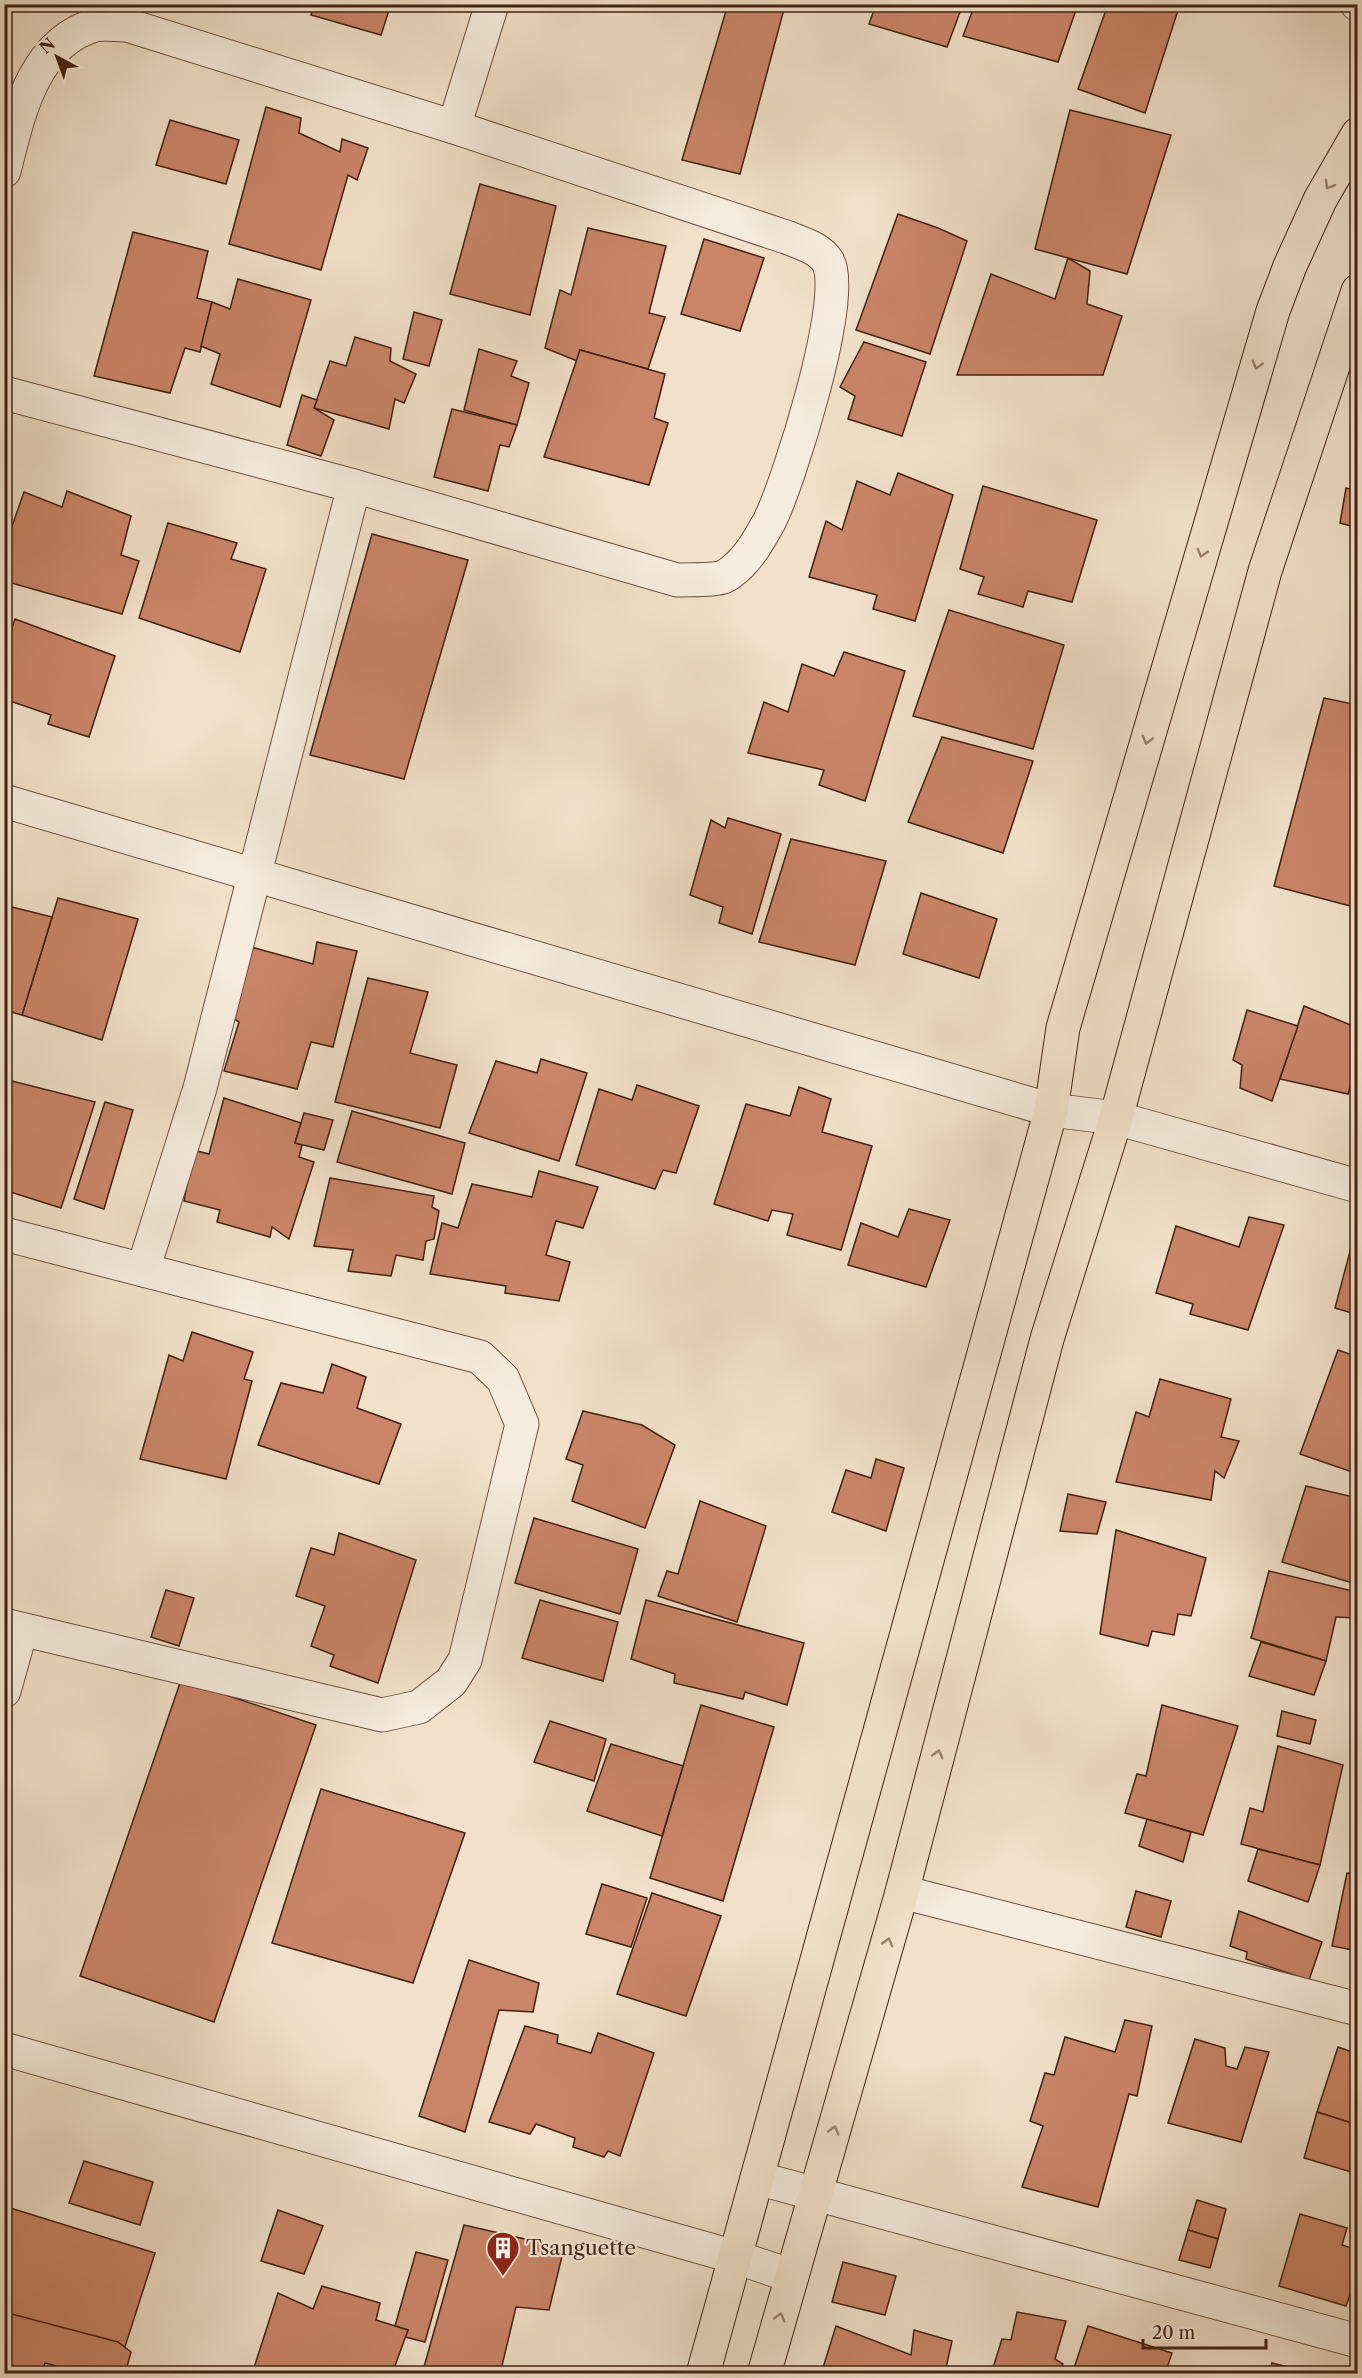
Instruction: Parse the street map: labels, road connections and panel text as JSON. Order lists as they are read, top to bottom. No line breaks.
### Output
{"places":{"building":["Tsanguette"]},"scale_bar":"20 m","north":"top left"}
